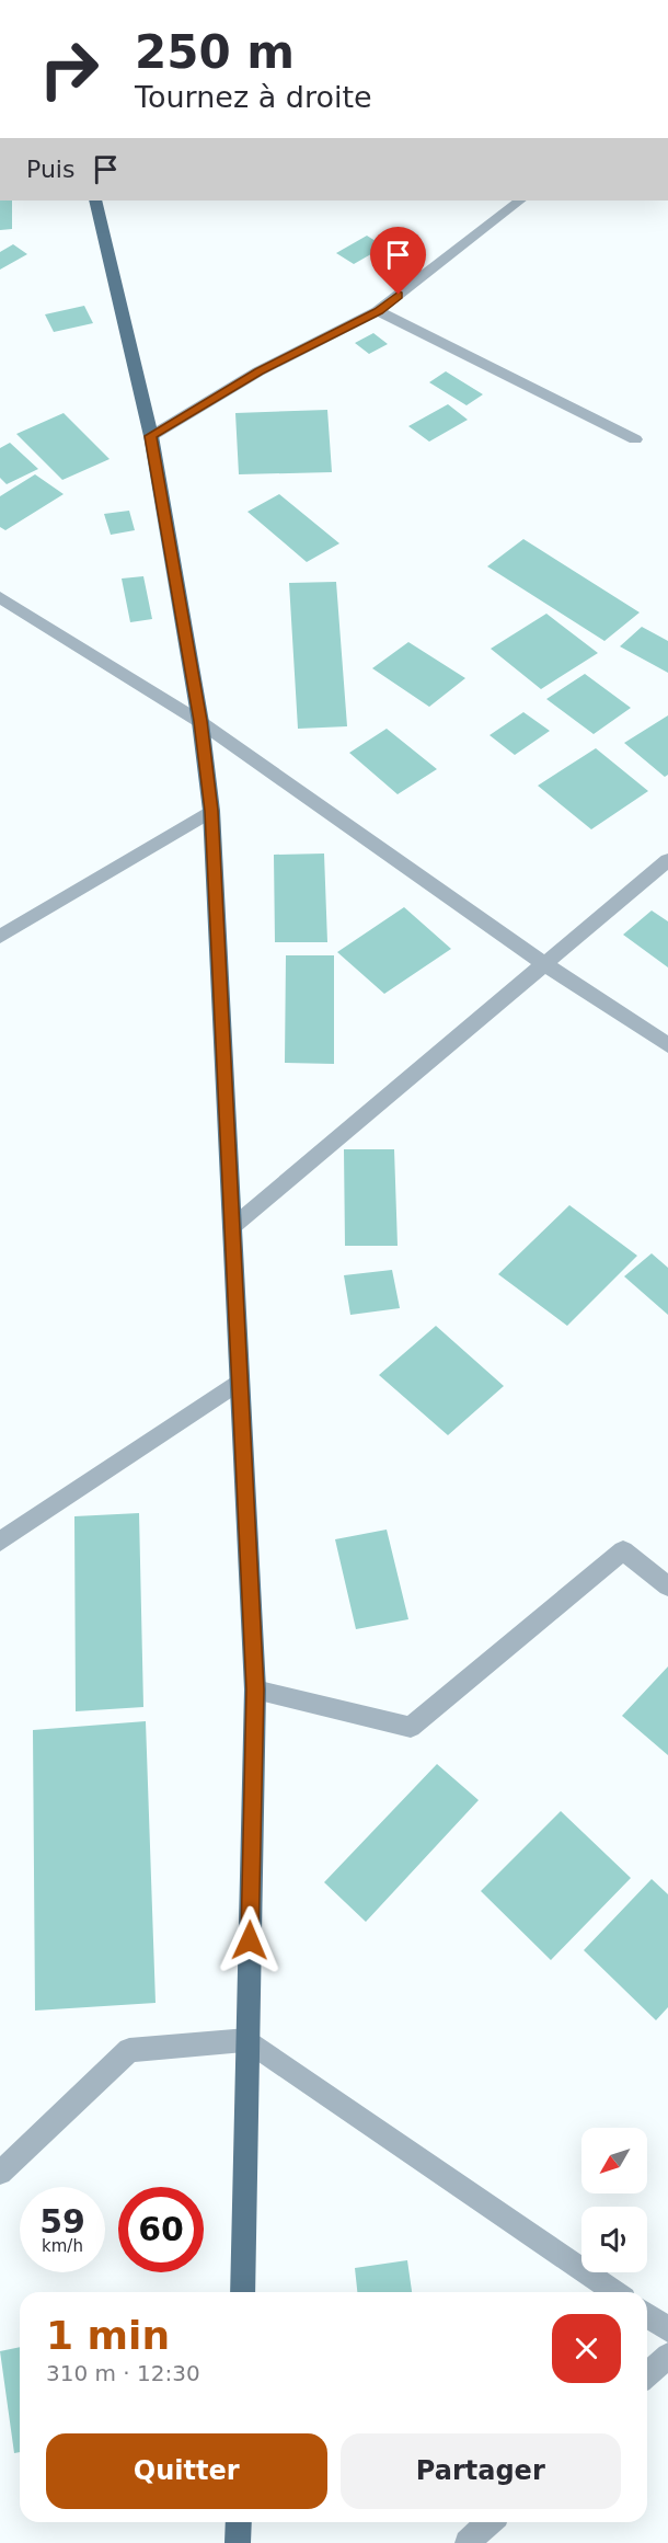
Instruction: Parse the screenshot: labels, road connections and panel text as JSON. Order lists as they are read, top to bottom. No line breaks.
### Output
{"north":"bottom left","page":{"turn":["250 m","Tournez à droite"],"then":"Puis","speed":"59 km/h","limit":"60","heading":["1 min","310 m · 12:30"],"buttons":["Quitter","Partager"]}}
